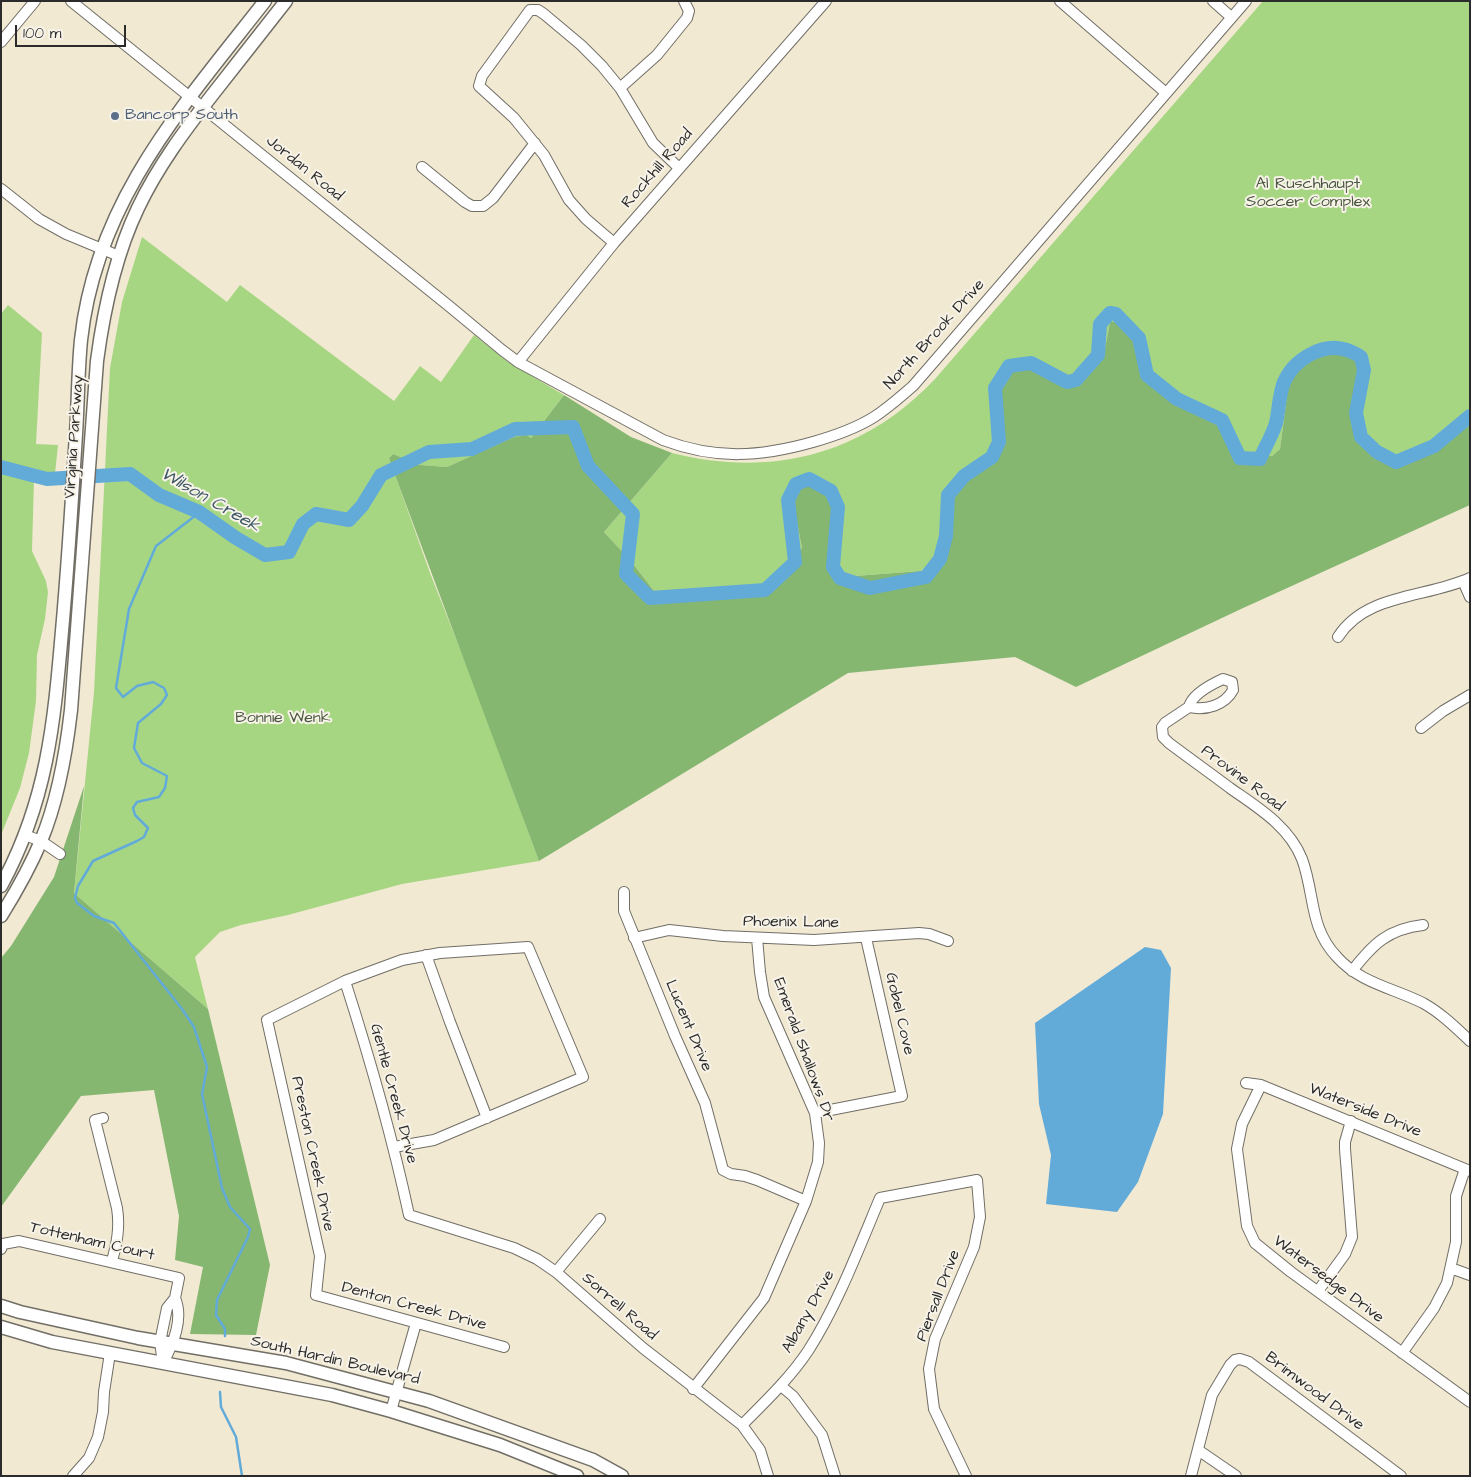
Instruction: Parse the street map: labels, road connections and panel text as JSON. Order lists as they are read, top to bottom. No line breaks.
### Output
{"streets":{"main road":["Virginia Parkway","South Hardin Boulevard"],"street":["Jordan Road","Rockhill Road","North Brook Drive","Provine Road","Phoenix Lane","Gobel Cove","Lucent Drive","Emerald Shallows Dr","Gentle Creek Drive","Waterside Drive","Preston Creek Drive","Tottenham Court","Watersedge Drive","Piersall Drive","Denton Creek Drive","Sorrell Road","Albany Drive","Brimwood Drive"]},"crossings":[["Jordan Road","Rockhill Road"],["Jordan Road","North Brook Drive"],["Jordan Road","Virginia Parkway"],["Rockhill Road","North Brook Drive"],["Phoenix Lane","Gobel Cove"],["Phoenix Lane","Lucent Drive"],["Phoenix Lane","Emerald Shallows Dr"],["Gobel Cove","Emerald Shallows Dr"],["Lucent Drive","Emerald Shallows Dr"],["Emerald Shallows Dr","Sorrell Road"],["Gentle Creek Drive","Preston Creek Drive"],["Gentle Creek Drive","Sorrell Road"],["Waterside Drive","Watersedge Drive"],["Preston Creek Drive","Denton Creek Drive"],["Piersall Drive","Albany Drive"],["Sorrell Road","Albany Drive"]],"water":["Wilson Creek"],"parks":["Al Ruschhaupt Soccer Complex","Bonnie Wenk"],"places":["Bancorp South"],"scale_bar":"100 m"}
